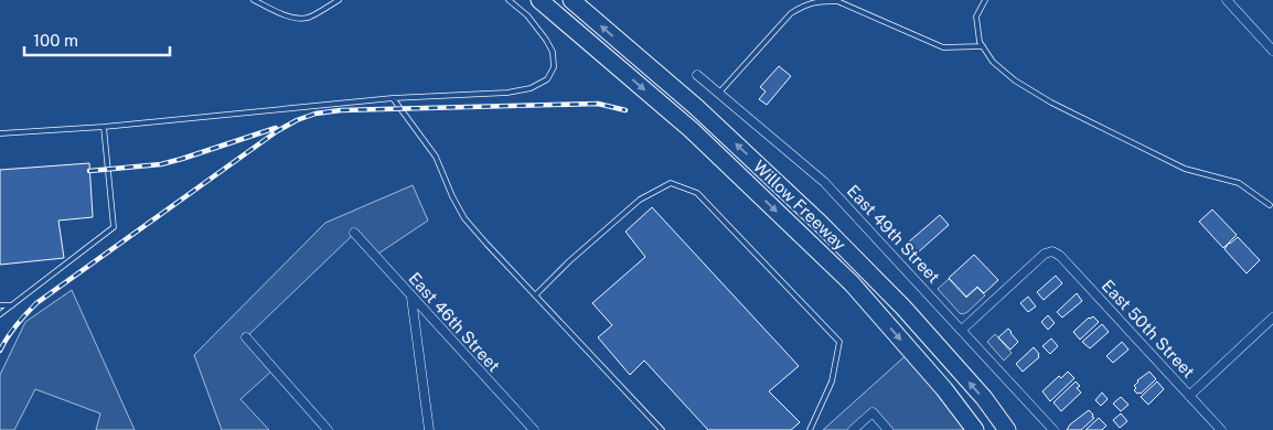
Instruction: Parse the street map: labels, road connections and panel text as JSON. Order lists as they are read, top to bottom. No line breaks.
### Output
{"streets":{"highway":["Willow Freeway"],"street":["East 49th Street","East 46th Street","East 50th Street"]},"crossings":[["East 49th Street","East 50th Street"]],"scale_bar":"100 m"}
